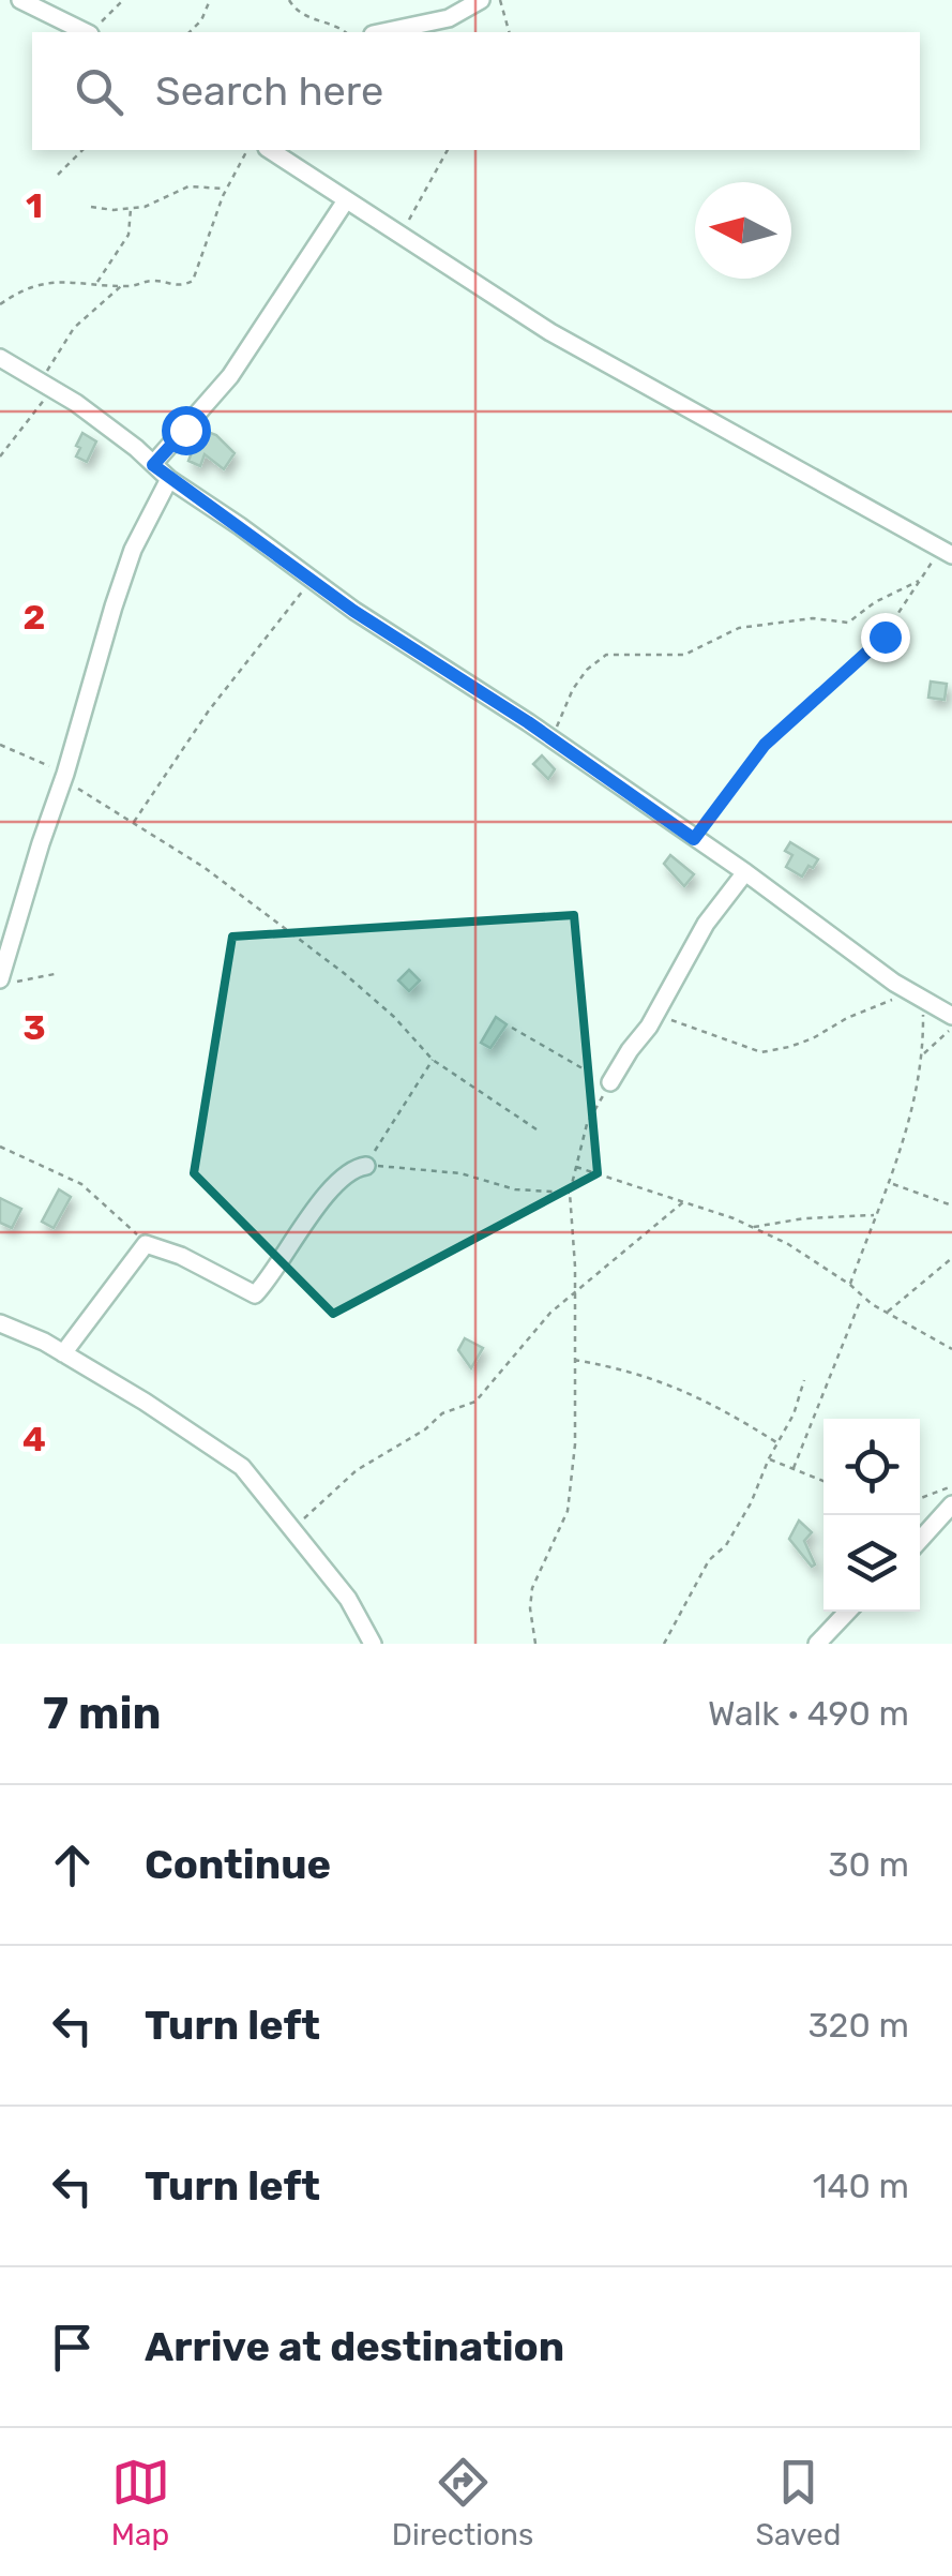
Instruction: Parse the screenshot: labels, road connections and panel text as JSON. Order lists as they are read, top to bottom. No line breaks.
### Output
{"north":"left","page":{"search":"Search here","heading":["7 min","Walk · 490 m"],"list":[["Continue","30 m"],["Turn left","320 m"],["Turn left","140 m"],"Arrive at destination"],"nav":["Map","Directions","Saved"]},"grid":{"rows":["1","2","3","4"]}}
